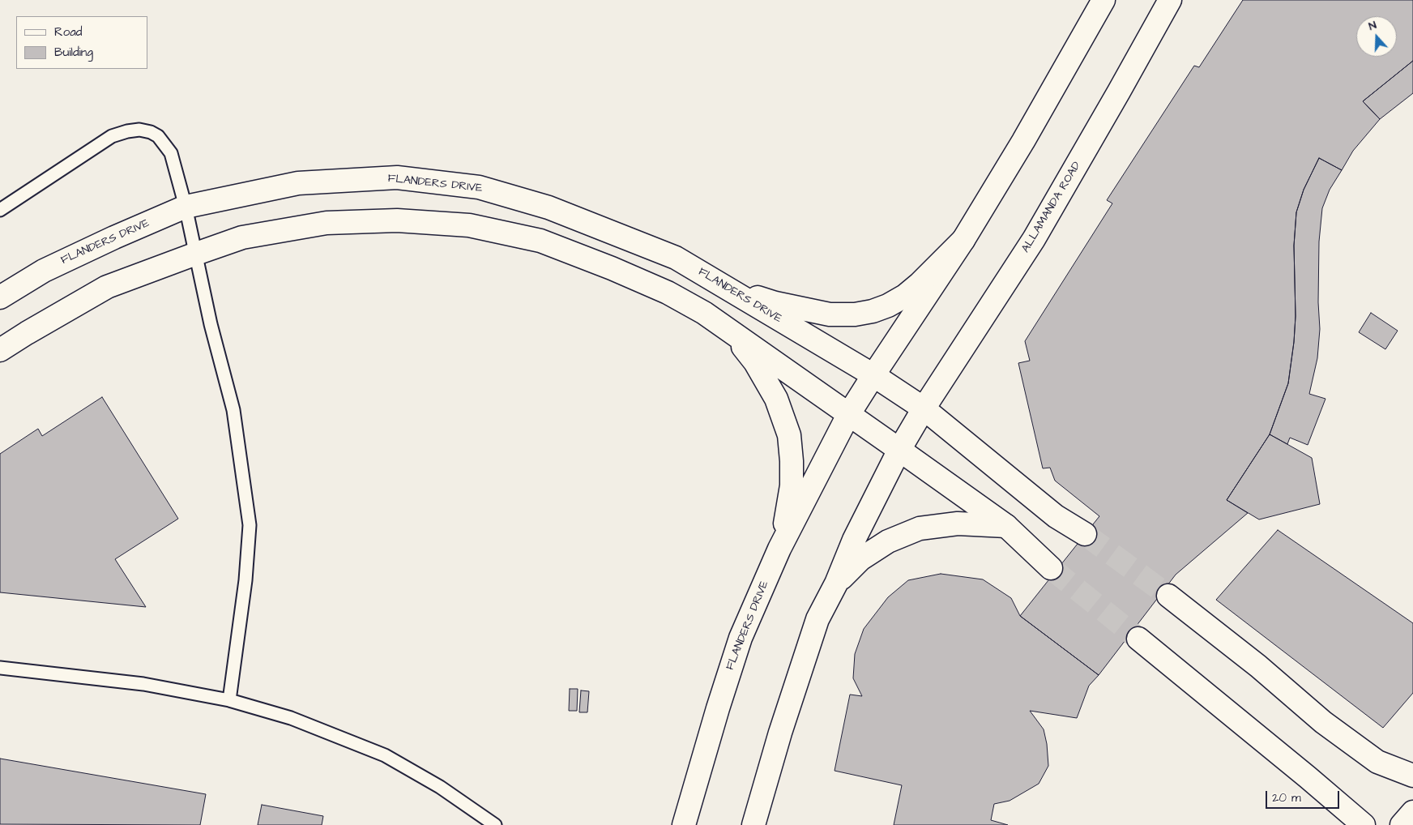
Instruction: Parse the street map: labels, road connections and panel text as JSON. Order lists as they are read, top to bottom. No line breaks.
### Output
{"streets":{"street":["FLANDERS DRIVE","ALLAMANDA ROAD"]},"crossings":[["FLANDERS DRIVE","ALLAMANDA ROAD"]],"legend":["Road","Building"],"scale_bar":"20 m","north":"top"}
